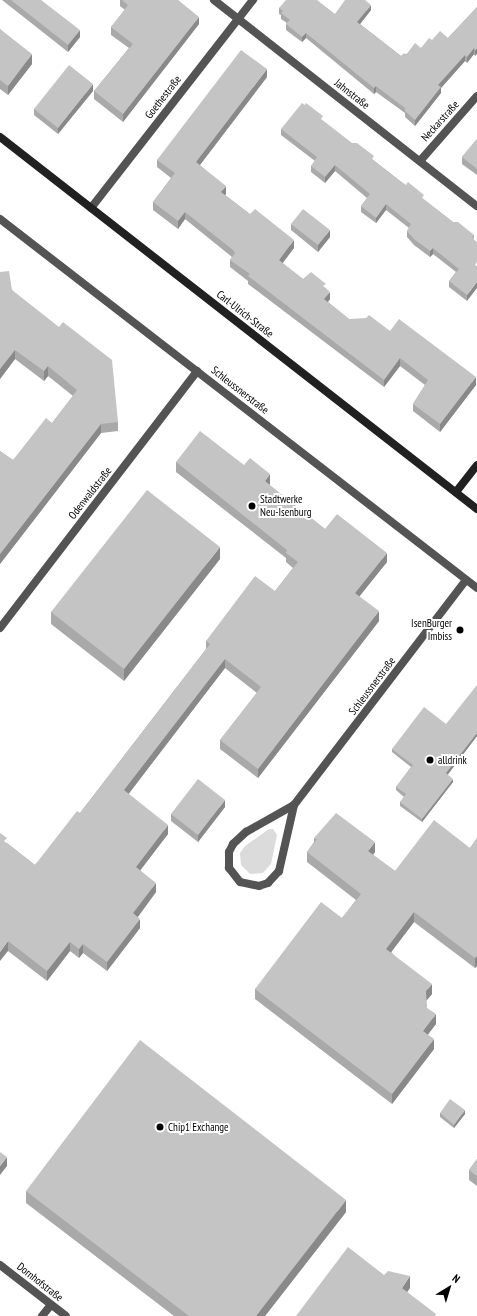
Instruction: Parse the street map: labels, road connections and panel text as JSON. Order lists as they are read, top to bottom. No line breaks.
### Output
{"streets":{"main road":["Carl-Ulrich-Straße"],"street":["Jahnstraße","Goethestraße","Neckarstraße","Schleussnerstraße","Odenwaldstraße","Dornhofstraße"]},"crossings":[["Jahnstraße","Goethestraße"],["Jahnstraße","Neckarstraße"],["Goethestraße","Carl-Ulrich-Straße"],["Schleussnerstraße","Odenwaldstraße"]],"places":["Stadtwerke Neu-Isenburg","IsenBurger Imbiss","alldrink","Chip1 Exchange"],"north":"top right"}
